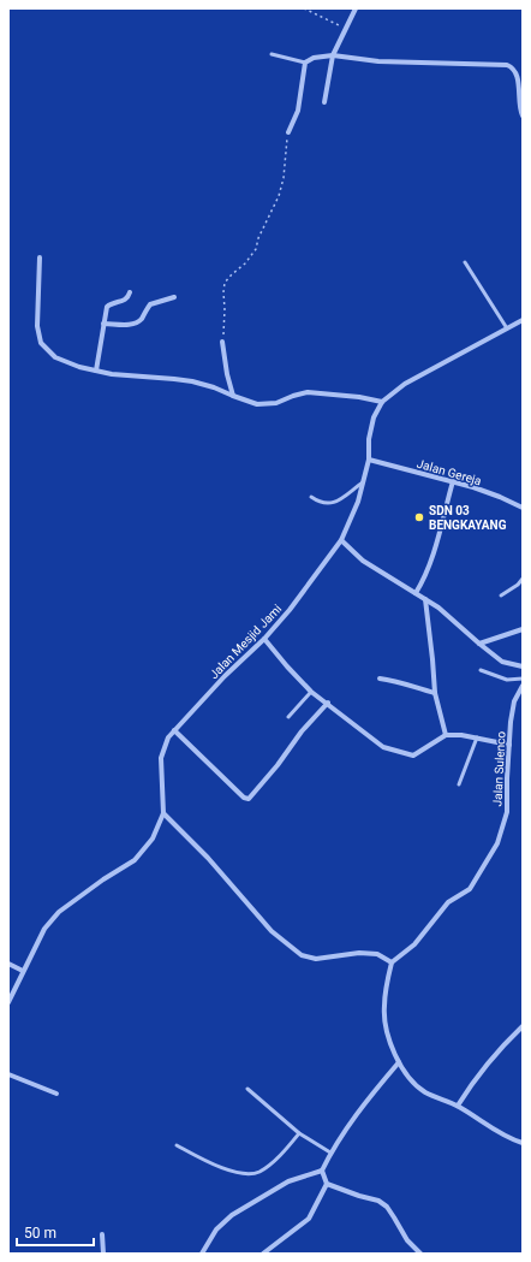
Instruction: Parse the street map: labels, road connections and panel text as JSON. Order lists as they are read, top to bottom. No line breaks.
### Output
{"streets":{"street":["Jalan Gereja","Jalan Mesjid Jami","Jalan Sulenco"]},"crossings":[["Jalan Gereja","Jalan Mesjid Jami"]],"places":["SDN 03 BENGKAYANG"],"scale_bar":"50 m"}
